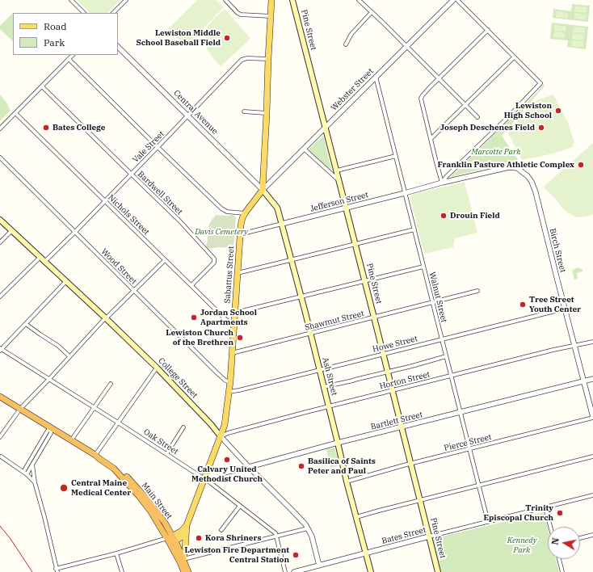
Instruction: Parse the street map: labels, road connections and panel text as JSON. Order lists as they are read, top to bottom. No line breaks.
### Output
{"streets":{"highway":["Main Street"],"main road":["Pine Street","Sabattus Street","Ash Street","College Street"],"street":["Webster Street","Central Avenue","Vale Street","Bardwell Street","Jefferson Street","Nichols Street","Birch Street","Wood Street","Walnut Street","Shawmut Street","Howe Street","Horton Street","Bartlett Street","Oak Street","Pierce Street","Bates Street"]},"crossings":[["Pine Street","Webster Street"],["Pine Street","Jefferson Street"],["Pine Street","Shawmut Street"],["Pine Street","Howe Street"],["Pine Street","Horton Street"],["Pine Street","Bartlett Street"],["Pine Street","Pierce Street"],["Pine Street","Bates Street"],["Webster Street","Central Avenue"],["Webster Street","Sabattus Street"],["Webster Street","Walnut Street"],["Webster Street","Ash Street"],["Central Avenue","Vale Street"],["Central Avenue","Sabattus Street"],["Central Avenue","Ash Street"],["Vale Street","Bardwell Street"],["Vale Street","Nichols Street"],["Vale Street","Wood Street"],["Vale Street","College Street"],["Bardwell Street","Nichols Street"],["Jefferson Street","Birch Street"],["Jefferson Street","Sabattus Street"],["Jefferson Street","Walnut Street"],["Jefferson Street","Ash Street"],["Nichols Street","Sabattus Street"],["Birch Street","Howe Street"],["Birch Street","Horton Street"],["Birch Street","Bartlett Street"],["Birch Street","Pierce Street"],["Wood Street","Sabattus Street"],["Sabattus Street","Shawmut Street"],["Sabattus Street","Howe Street"],["Sabattus Street","Ash Street"],["Sabattus Street","College Street"],["Sabattus Street","Horton Street"],["Sabattus Street","Bartlett Street"],["Sabattus Street","Oak Street"],["Walnut Street","Shawmut Street"],["Walnut Street","Howe Street"],["Walnut Street","Horton Street"],["Walnut Street","Bartlett Street"],["Walnut Street","Pierce Street"],["Walnut Street","Bates Street"],["Shawmut Street","Ash Street"],["Howe Street","Ash Street"],["Ash Street","Horton Street"],["Ash Street","Bartlett Street"],["Ash Street","Pierce Street"],["Ash Street","Bates Street"],["College Street","Horton Street"],["College Street","Bartlett Street"],["College Street","Bates Street"],["Bartlett Street","Oak Street"]],"parks":["Marcotte Park","Davis Cemetery","Kennedy Park"],"places":["Lewiston Middle School Baseball Field","Lewiston High School","Bates College","Joseph Deschenes Field","Franklin Pasture Athletic Complex","Drouin Field","Tree Street Youth Center","Jordan School Apartments","Lewiston Church of the Brethren","Calvary United Methodist Church","Basilica of Saints Peter and Paul","Central Maine Medical Center","Trinity Episcopal Church","Kora Shriners","Lewiston Fire Department Central Station"],"legend":["Road","Park"],"north":"left"}
